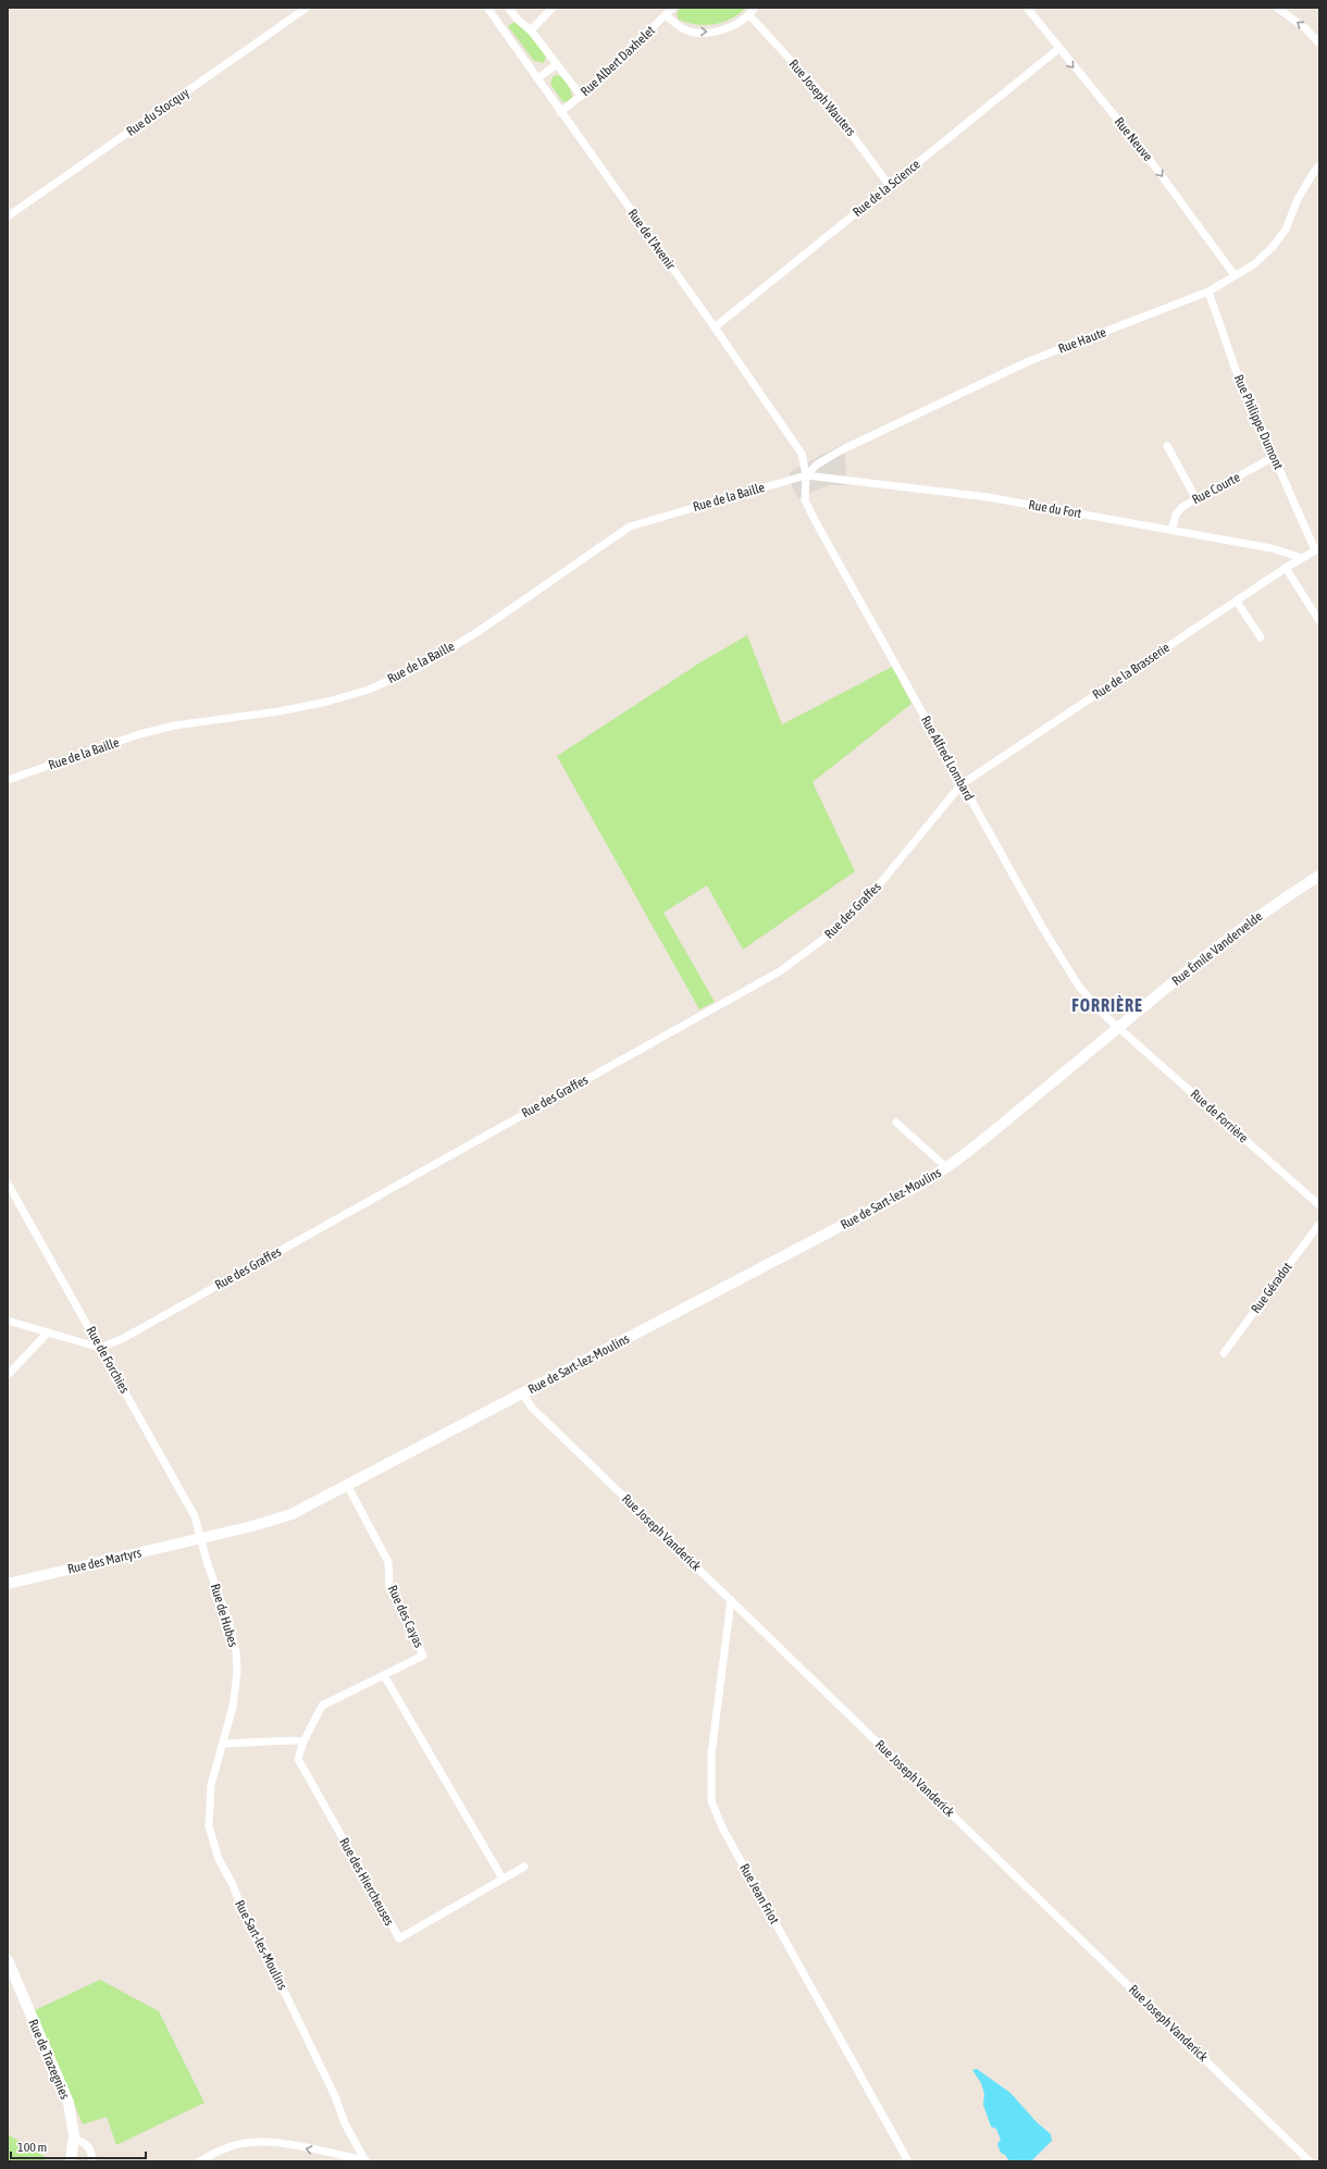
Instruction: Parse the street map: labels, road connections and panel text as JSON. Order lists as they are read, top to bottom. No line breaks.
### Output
{"streets":{"main road":["Rue Émile Vandervelde","Rue de Sart-lez-Moulins","Rue des Martyrs","Rue de Trazegnies"],"street":["Rue Albert Daxhelet","Rue Joseph Wauters","Rue du Stocquy","Rue Neuve","Rue de la Science","Rue de l'Avenir","Rue Haute","Rue Philippe Dumont","Rue Courte","Rue de la Baille","Rue du Fort","Rue de la Brasserie","Rue Alfred Lombard","Rue des Graffes","Rue de Forrière","Rue Géradot","Rue de Forchies","Rue Joseph Vanderick","Rue de Hubes","Rue des Cayas","Rue des Hiercheuses","Rue Jean Friot","Rue Sart-les-Moulins"]},"crossings":[["Rue Albert Daxhelet","Rue de l'Avenir"],["Rue Joseph Wauters","Rue de la Science"],["Rue Neuve","Rue de la Science"],["Rue Neuve","Rue Haute"],["Rue de la Science","Rue de l'Avenir"],["Rue de l'Avenir","Rue Haute"],["Rue de l'Avenir","Rue de la Baille"],["Rue de l'Avenir","Rue du Fort"],["Rue de l'Avenir","Rue Alfred Lombard"],["Rue Haute","Rue Philippe Dumont"],["Rue Haute","Rue de la Baille"],["Rue Haute","Rue du Fort"],["Rue Haute","Rue Alfred Lombard"],["Rue Philippe Dumont","Rue Courte"],["Rue Philippe Dumont","Rue de la Brasserie"],["Rue Courte","Rue du Fort"],["Rue de la Baille","Rue du Fort"],["Rue de la Baille","Rue Alfred Lombard"],["Rue du Fort","Rue de la Brasserie"],["Rue du Fort","Rue Alfred Lombard"],["Rue de la Brasserie","Rue Alfred Lombard"],["Rue de la Brasserie","Rue des Graffes"],["Rue Alfred Lombard","Rue des Graffes"],["Rue Alfred Lombard","Rue Émile Vandervelde"],["Rue Alfred Lombard","Rue de Forrière"],["Rue Alfred Lombard","Rue de Sart-lez-Moulins"],["Rue des Graffes","Rue de Forchies"],["Rue Émile Vandervelde","Rue de Forrière"],["Rue Émile Vandervelde","Rue de Sart-lez-Moulins"],["Rue de Forrière","Rue de Sart-lez-Moulins"],["Rue de Sart-lez-Moulins","Rue de Forchies"],["Rue de Sart-lez-Moulins","Rue Joseph Vanderick"],["Rue de Sart-lez-Moulins","Rue des Martyrs"],["Rue de Sart-lez-Moulins","Rue de Hubes"],["Rue de Sart-lez-Moulins","Rue des Cayas"],["Rue de Forchies","Rue des Martyrs"],["Rue de Forchies","Rue de Hubes"],["Rue Joseph Vanderick","Rue Jean Friot"],["Rue des Martyrs","Rue de Hubes"],["Rue de Hubes","Rue Sart-les-Moulins"],["Rue des Cayas","Rue des Hiercheuses"]],"one_way":["Rue Neuve"],"districts":["FORRIÈRE"],"scale_bar":"100 m"}
